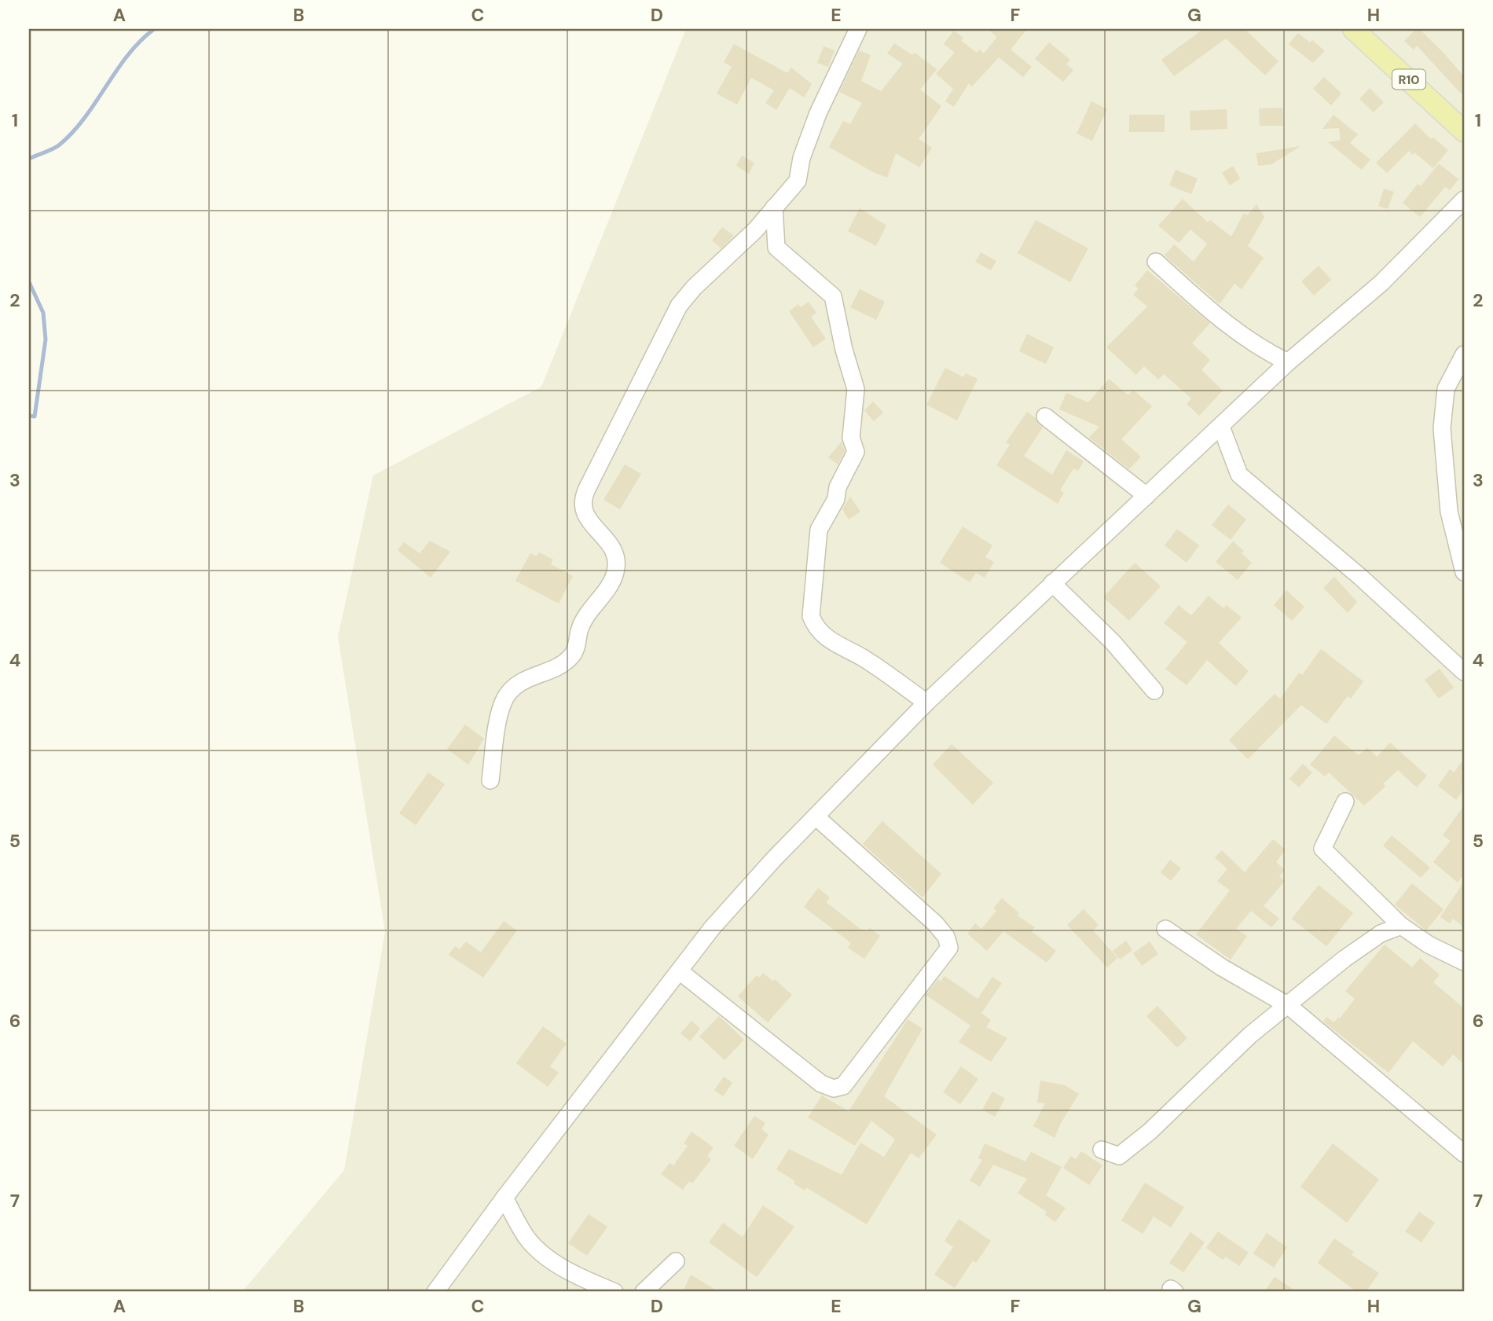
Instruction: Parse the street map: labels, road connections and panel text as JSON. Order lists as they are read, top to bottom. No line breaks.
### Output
{"streets":{"main road":["R10"]},"grid":{"columns":["A","B","C","D","E","F","G","H"],"rows":["1","2","3","4","5","6","7"]}}
